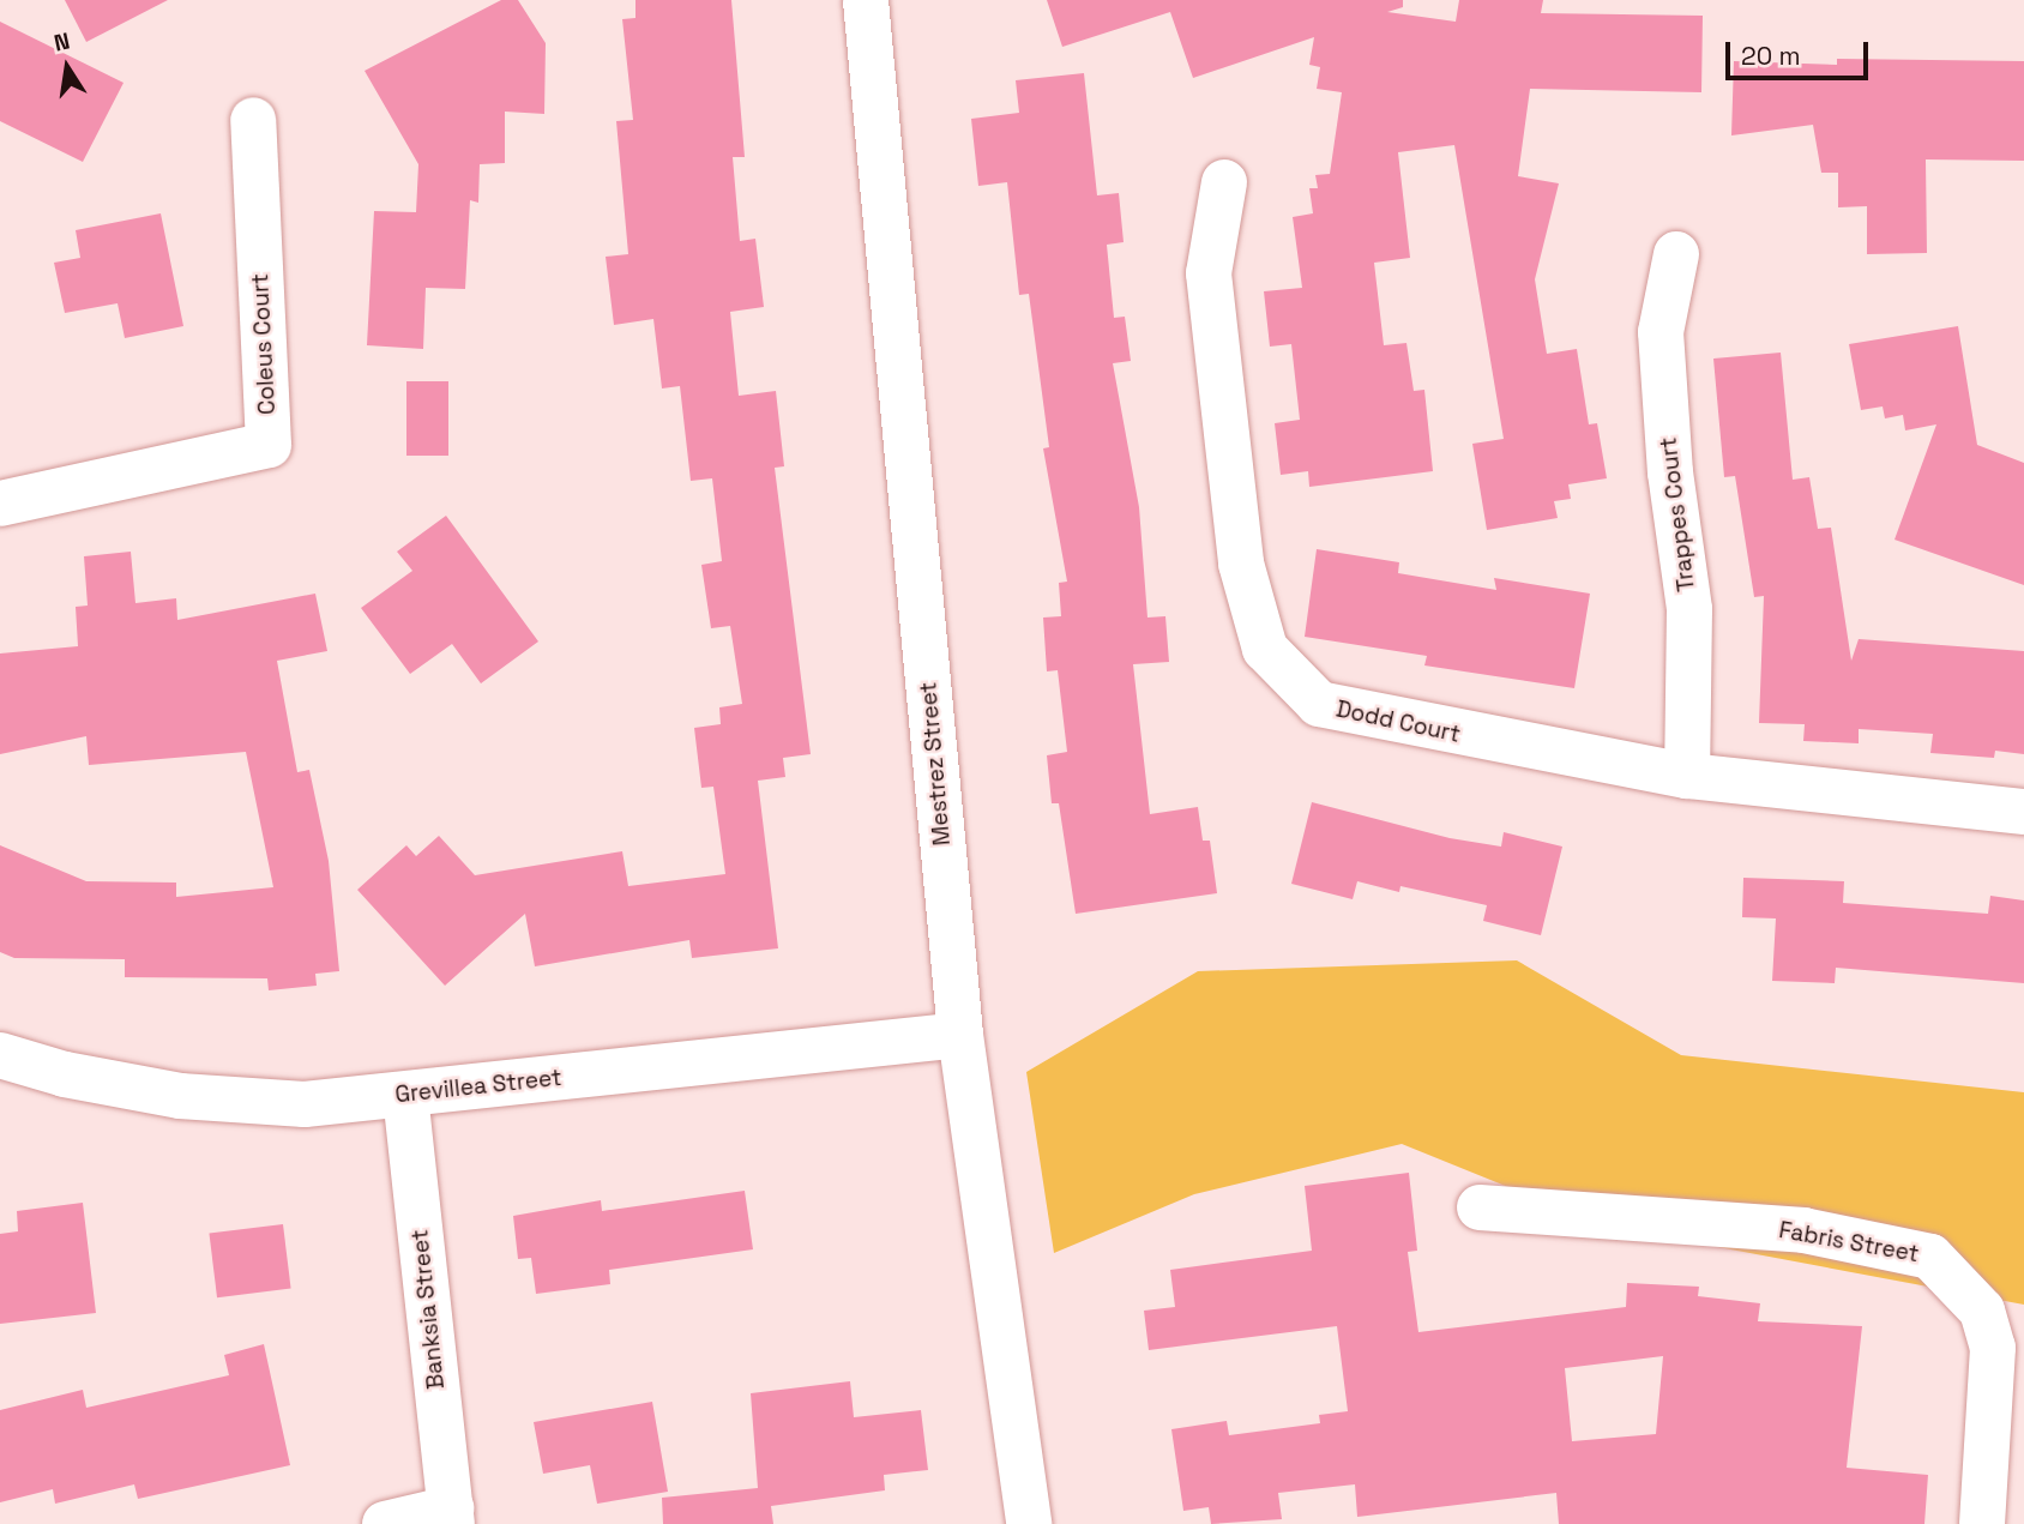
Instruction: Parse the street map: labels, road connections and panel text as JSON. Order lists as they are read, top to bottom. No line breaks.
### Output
{"streets":{"street":["Coleus Court","Trappes Court","Dodd Court","Mestrez Street","Grevillea Street","Fabris Street","Banksia Street"]},"crossings":[["Trappes Court","Dodd Court"],["Mestrez Street","Grevillea Street"],["Grevillea Street","Banksia Street"]],"scale_bar":"20 m","north":"top"}
